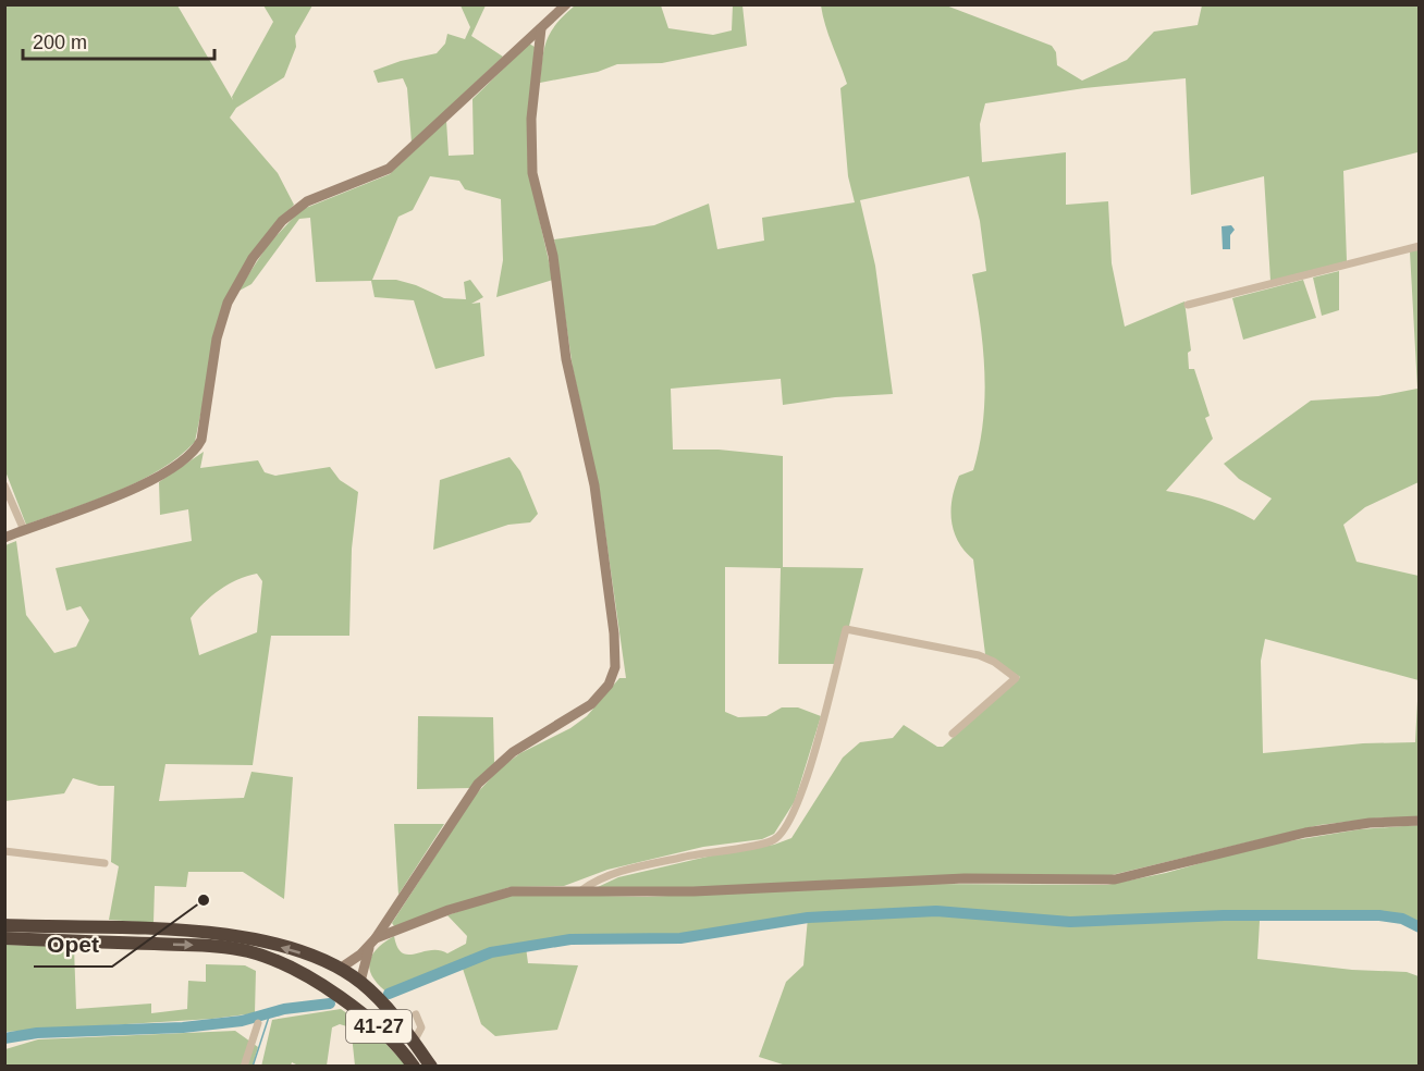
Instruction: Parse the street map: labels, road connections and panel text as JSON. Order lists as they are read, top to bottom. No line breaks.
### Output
{"streets":{"highway":["41-27"]},"places":["Opet"],"scale_bar":"200 m"}
